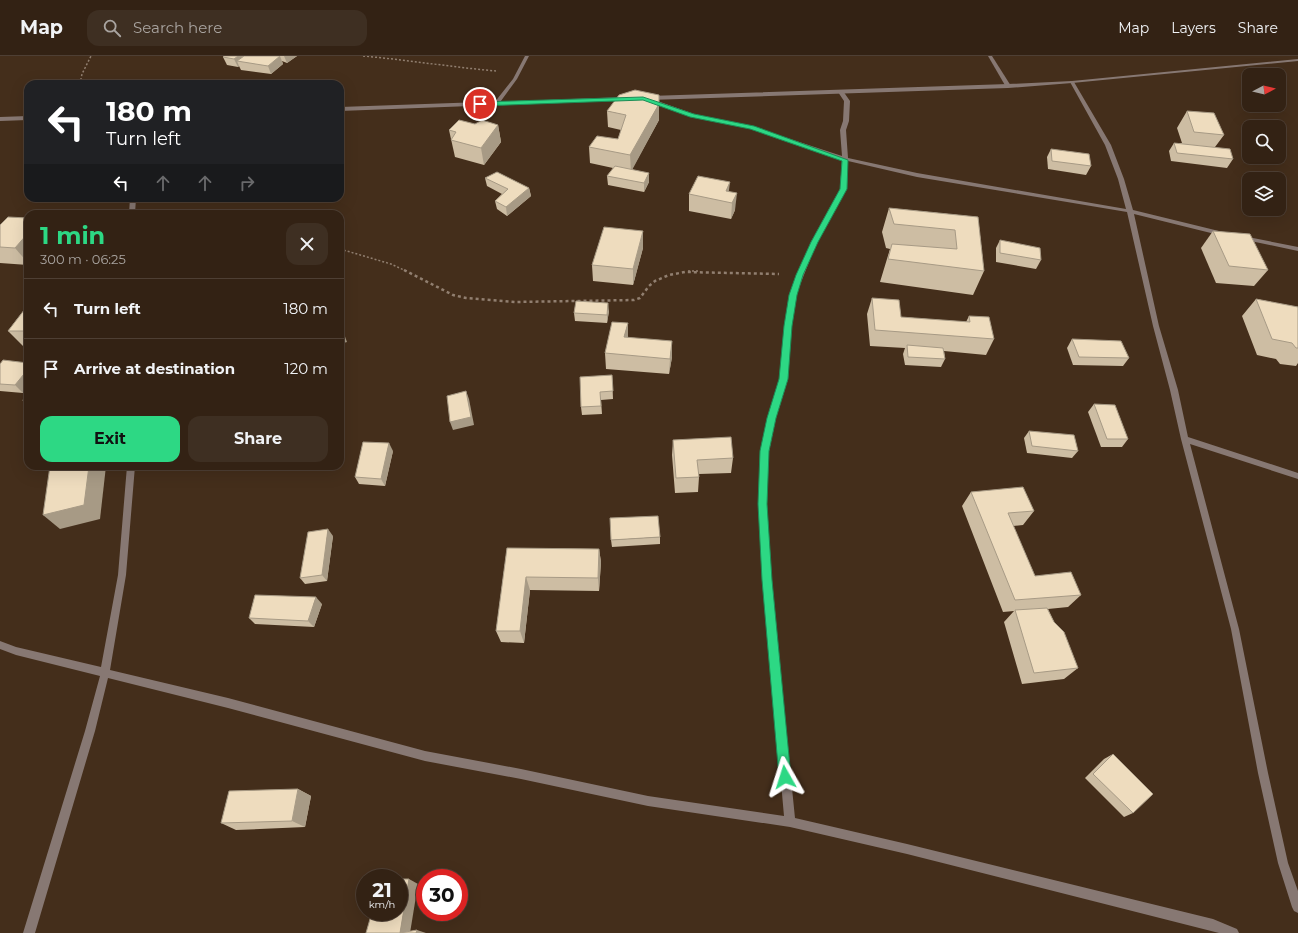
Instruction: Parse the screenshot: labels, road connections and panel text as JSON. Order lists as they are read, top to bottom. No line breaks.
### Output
{"north":"right","page":{"header":"Map","search":"Search here","nav":["Map","Layers","Share"],"turn":["180 m","Turn left"],"heading":["1 min","300 m · 06:25"],"list":[{"name":"Turn left","value":"180 m"},{"name":"Arrive at destination","value":"120 m"}],"buttons":["Exit","Share"],"speed":"21 km/h","limit":"30"}}
